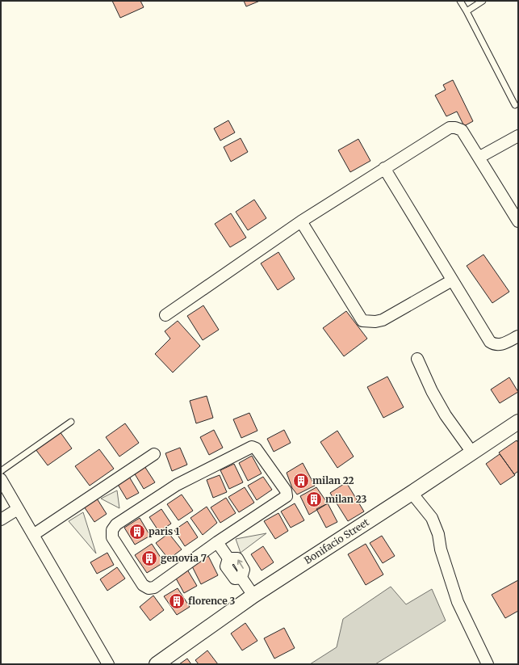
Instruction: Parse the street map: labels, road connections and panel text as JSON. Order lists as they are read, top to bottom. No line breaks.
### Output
{"streets":{"street":["Bonifacio Street"]},"places":{"building":["milan 22","milan 23","paris 1","genovia 7","florence 3"]}}
